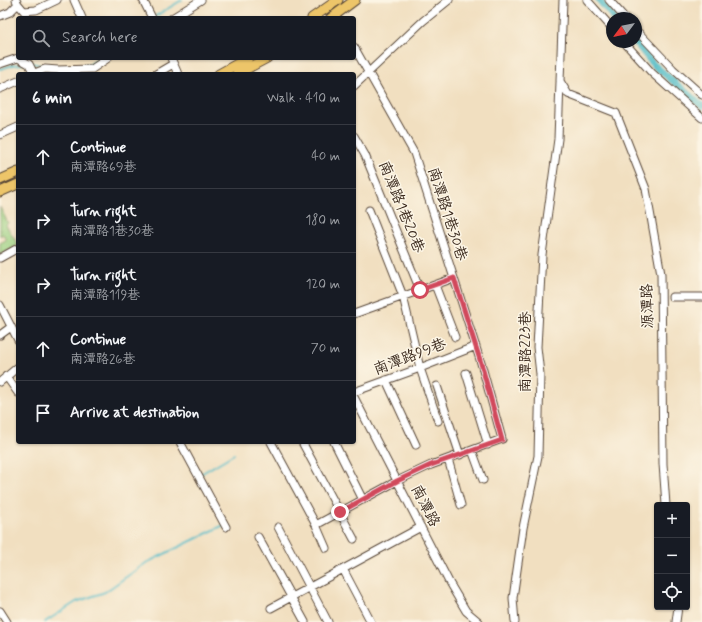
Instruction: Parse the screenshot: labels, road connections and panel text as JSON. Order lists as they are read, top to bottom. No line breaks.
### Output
{"streets":{"street":["南潭路1巷20巷","南潭路1巷30巷","源潭路","南潭路223巷","南潭路99巷","南潭路"]},"crossings":[["南潭路1巷30巷","南潭路99巷"],["源潭路","南潭路223巷"]],"north":"bottom left","page":{"search":"Search here","heading":["6 min","Walk · 410 m"],"list":[["Continue","南潭路69巷","40 m"],["Turn right","南潭路1巷30巷","180 m"],["Turn right","南潭路119巷","120 m"],["Continue","南潭路26巷","70 m"],"Arrive at destination"],"map_buttons":["+","−"]}}
